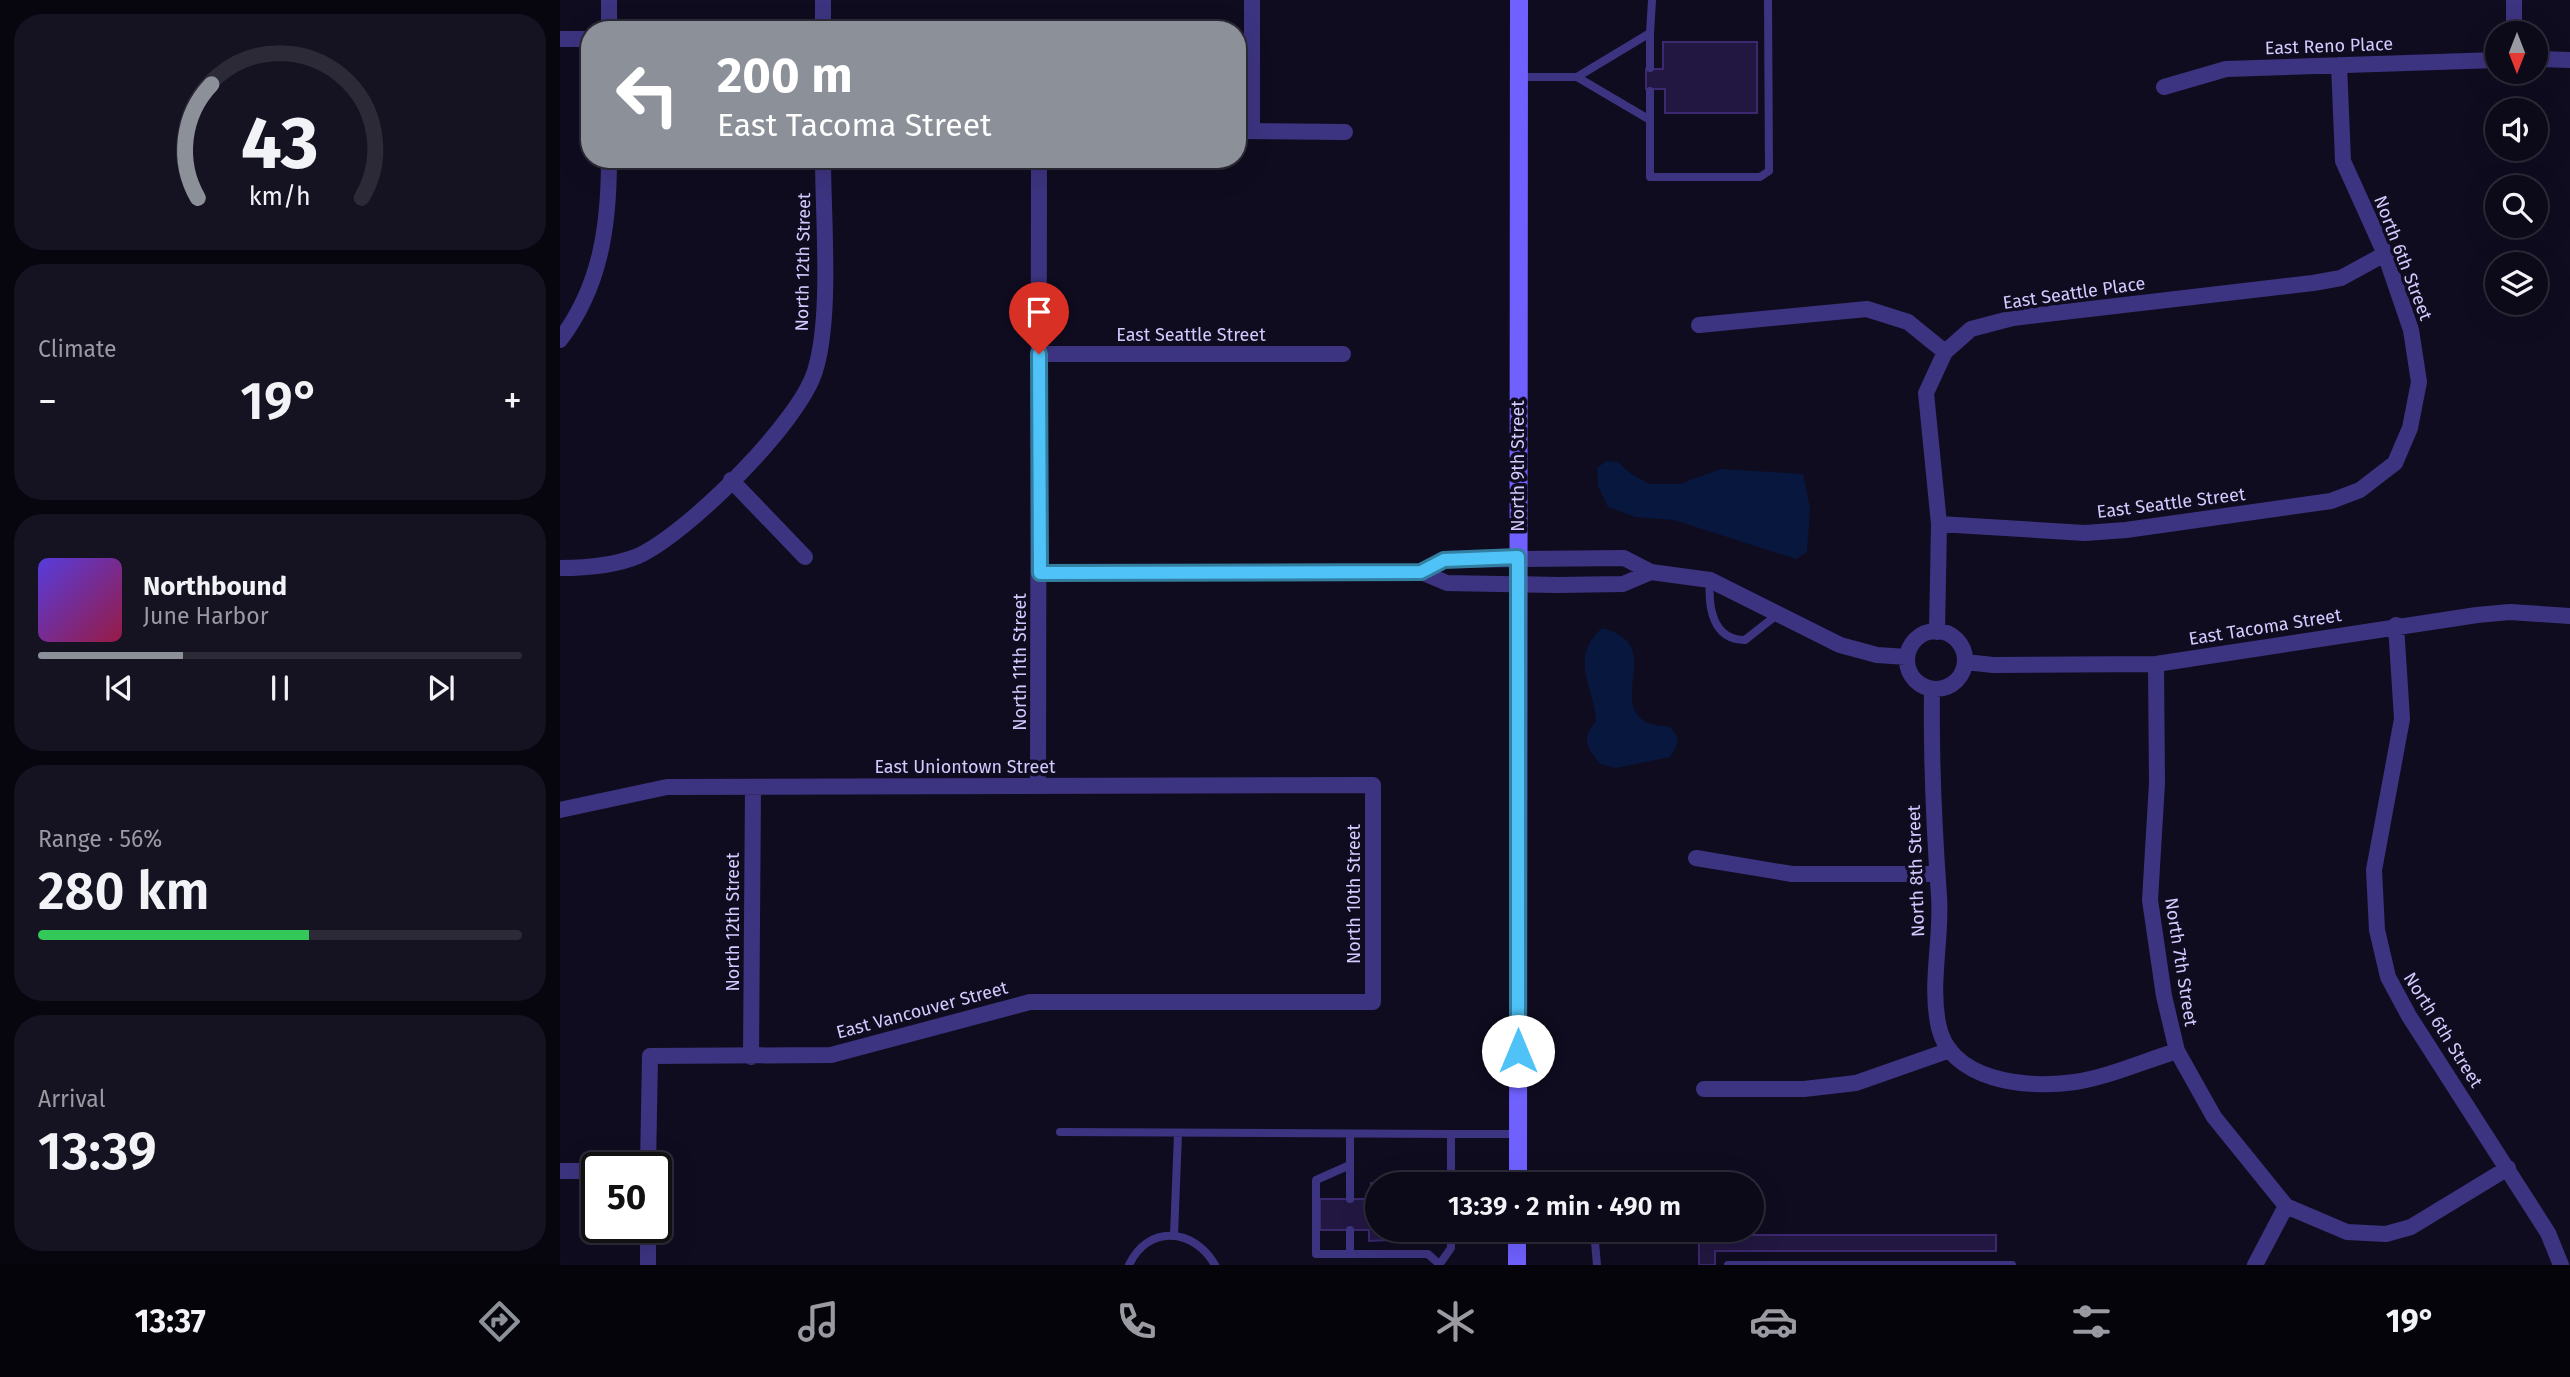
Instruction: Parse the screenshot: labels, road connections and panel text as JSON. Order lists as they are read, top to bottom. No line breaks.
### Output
{"streets":{"main road":["North 9th Street"],"street":["East Reno Place","North 6th Street","North 12th Street","East Seattle Place","East Seattle Street","East Tacoma Street","North 11th Street","East Uniontown Street","North 8th Street","North 10th Street","North 7th Street","East Vancouver Street"]},"crossings":[["East Reno Place","North 6th Street"],["North 6th Street","East Seattle Place"],["North 6th Street","East Seattle Street"],["North 6th Street","East Tacoma Street"],["North 12th Street","East Uniontown Street"],["North 12th Street","East Vancouver Street"],["East Seattle Street","North 11th Street"],["East Tacoma Street","North 8th Street"],["East Tacoma Street","North 7th Street"],["North 11th Street","East Uniontown Street"],["East Uniontown Street","North 10th Street"],["North 10th Street","East Vancouver Street"]],"north":"bottom","page":{"turn":["200 m","East Tacoma Street"],"tile":["Climate",["Range · 56%","280 km"],["Arrival","13:39"]],"heat":["−","19°","+"],"song":["Northbound","June Harbor"],"limit":"50","trip":"13:39 · 2 min · 490 m","tabs":["13:37","19°"],"gauge":["43","km/h"]}}
